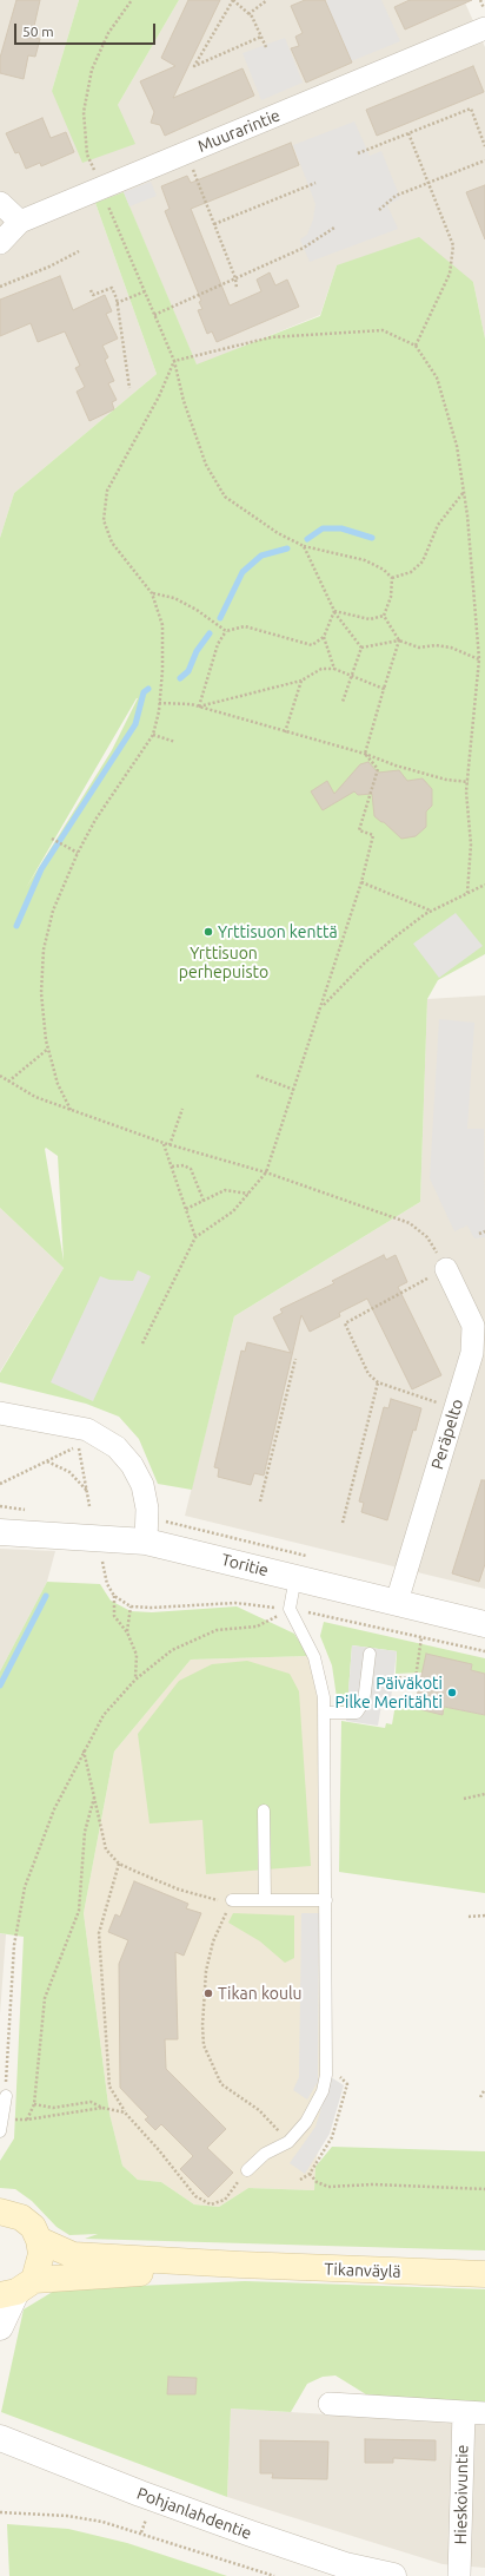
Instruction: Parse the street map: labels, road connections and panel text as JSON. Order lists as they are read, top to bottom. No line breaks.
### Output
{"streets":{"main road":["Tikanväylä"],"street":["Muurarintie","Peräpelto","Toritie","Hieskoivuntie","Pohjanlahdentie"]},"crossings":[["Peräpelto","Toritie"]],"parks":["Yrttisuon perhepuisto"],"places":["Yrttisuon kenttä","Päiväkoti Pilke Meritähti","Tikan koulu"],"scale_bar":"50 m"}
